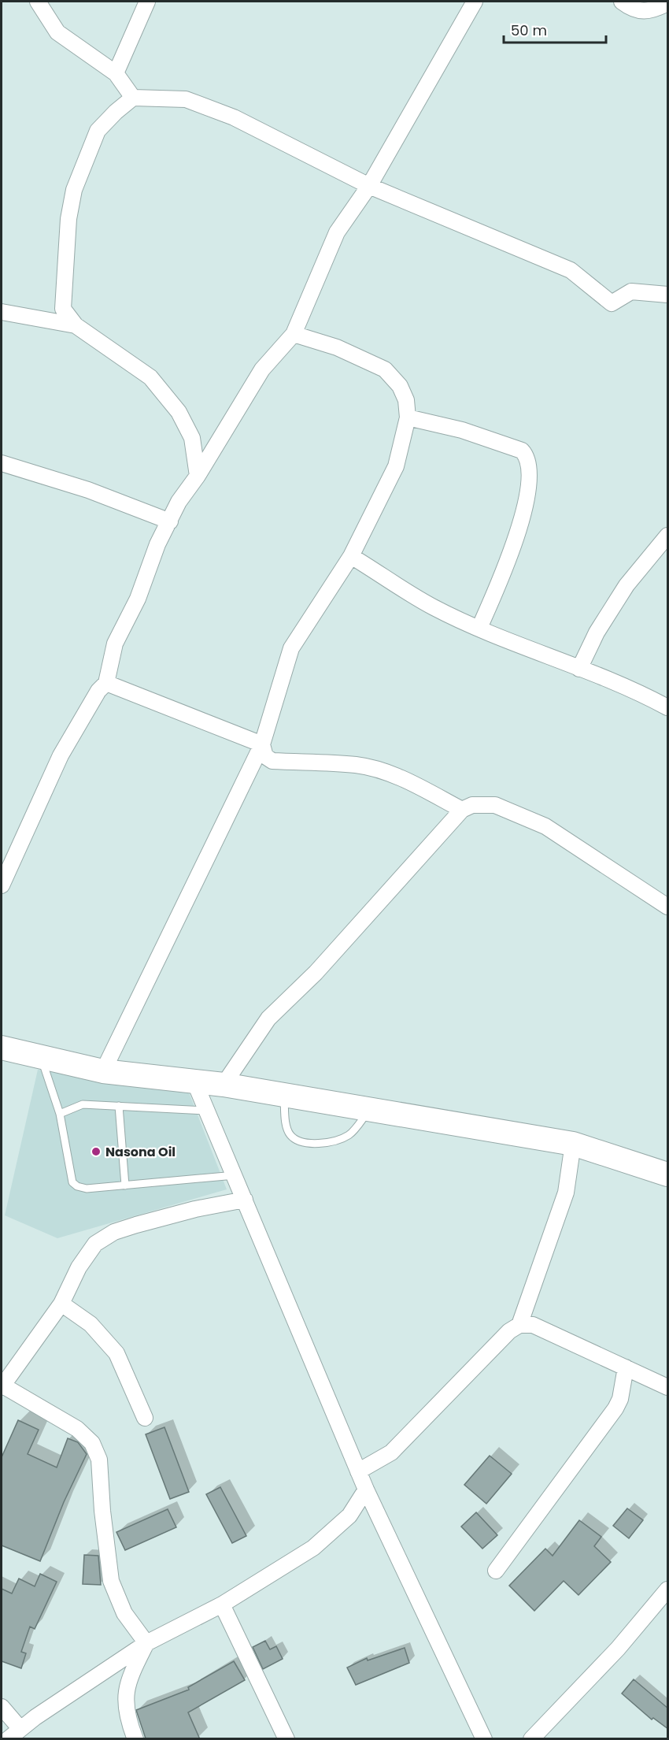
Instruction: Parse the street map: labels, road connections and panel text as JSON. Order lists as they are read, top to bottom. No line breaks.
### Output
{"places":["Nasona Oil"],"scale_bar":"50 m"}
